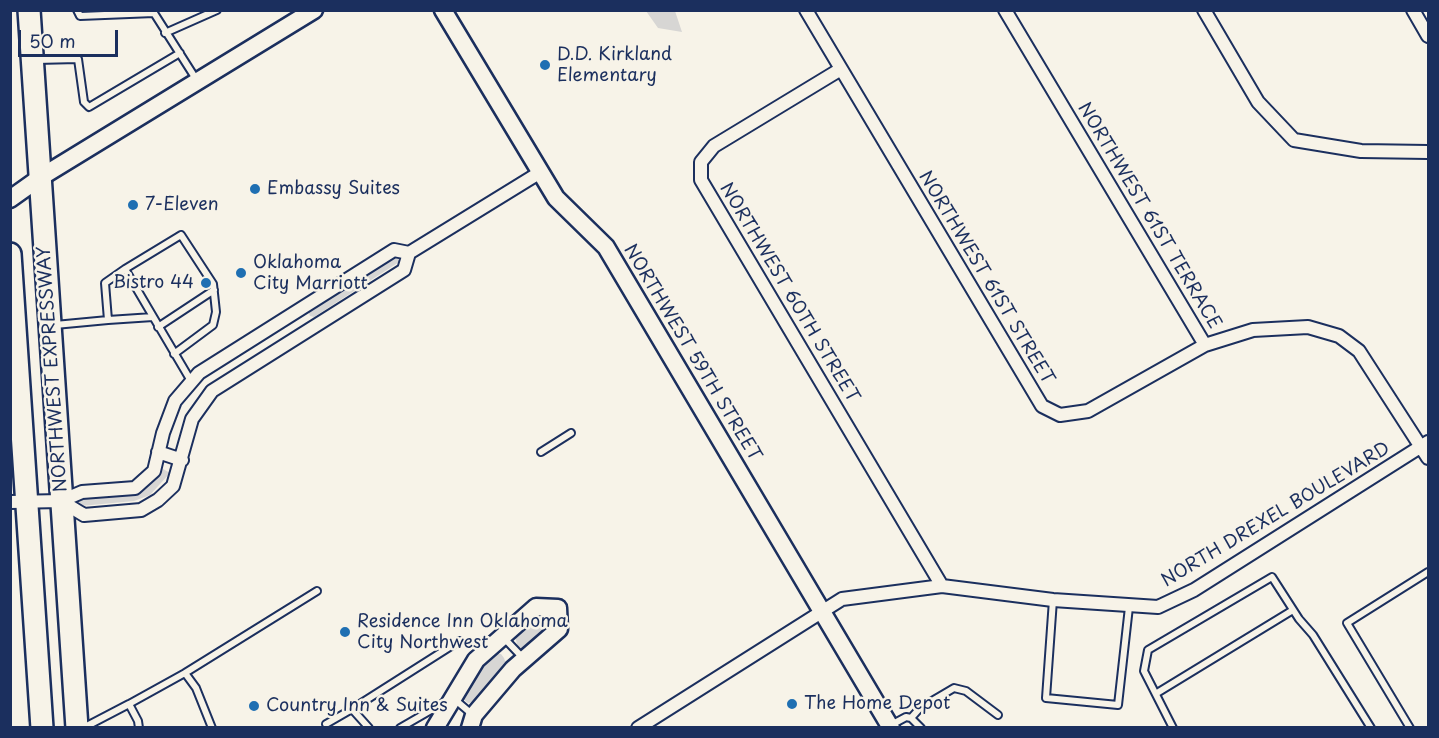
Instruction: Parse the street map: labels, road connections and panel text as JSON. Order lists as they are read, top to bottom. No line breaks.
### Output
{"streets":{"highway":["NORTHWEST EXPRESSWAY"],"street":["NORTHWEST 61ST TERRACE","NORTHWEST 61ST STREET","NORTHWEST 60TH STREET","NORTHWEST 59TH STREET","NORTH DREXEL BOULEVARD"]},"crossings":[["NORTHWEST 61ST TERRACE","NORTHWEST 61ST STREET"],["NORTHWEST 61ST TERRACE","NORTH DREXEL BOULEVARD"],["NORTHWEST 61ST STREET","NORTHWEST 60TH STREET"],["NORTHWEST 60TH STREET","NORTH DREXEL BOULEVARD"],["NORTHWEST 59TH STREET","NORTH DREXEL BOULEVARD"]],"places":["D.D. Kirkland Elementary","Embassy Suites","7-Eleven","Oklahoma City Marriott","Bistro 44","Residence Inn Oklahoma City Northwest","The Home Depot","Country Inn & Suites"],"scale_bar":"50 m"}
